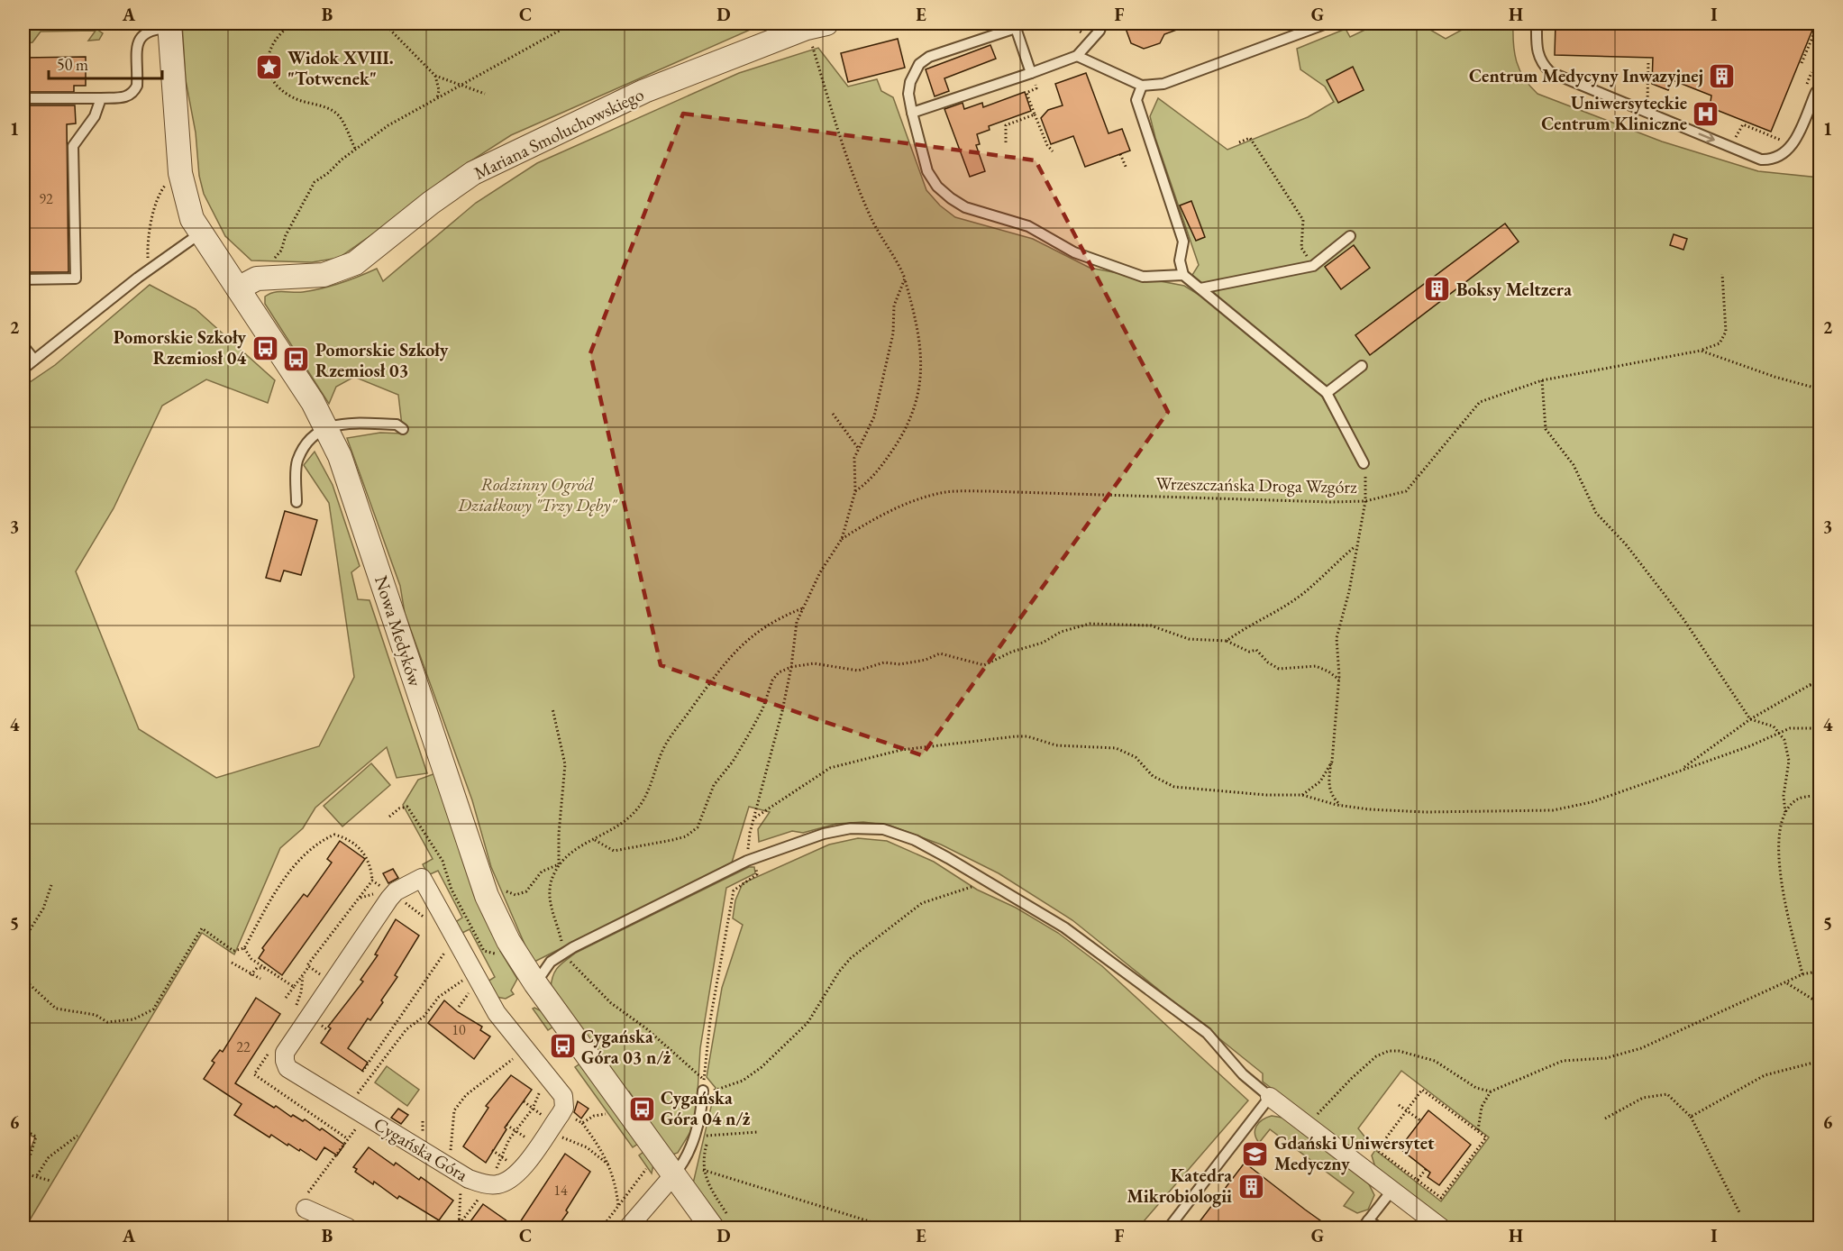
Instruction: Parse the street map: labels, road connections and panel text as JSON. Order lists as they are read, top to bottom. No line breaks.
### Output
{"streets":{"street":["Mariana Smoluchowskiego","Nowa Medyków","Cygańska Góra"],"path":["Wrzeszczańska Droga Wzgórz"]},"crossings":[["Mariana Smoluchowskiego","Nowa Medyków"]],"parks":["Rodzinny Ogród Działkowy \"Trzy Dęby\""],"places":{"place":["Widok XVIII. \"Totwenek\""],"building":["Centrum Medycyny Inwazyjnej","Boksy Meltzera","Katedra Mikrobiologii"],"hospital":["Uniwersyteckie Centrum Kliniczne"],"bus stop":["Pomorskie Szkoły Rzemiosł 04","Pomorskie Szkoły Rzemiosł 03","Cygańska Góra 03 n/ż","Cygańska Góra 04 n/ż"],"school or university":["Gdański Uniwersytet Medyczny"]},"house_numbers":["92","10","22","14"],"scale_bar":"50 m","grid":{"columns":["A","B","C","D","E","F","G","H","I"],"rows":["1","2","3","4","5","6"]}}
